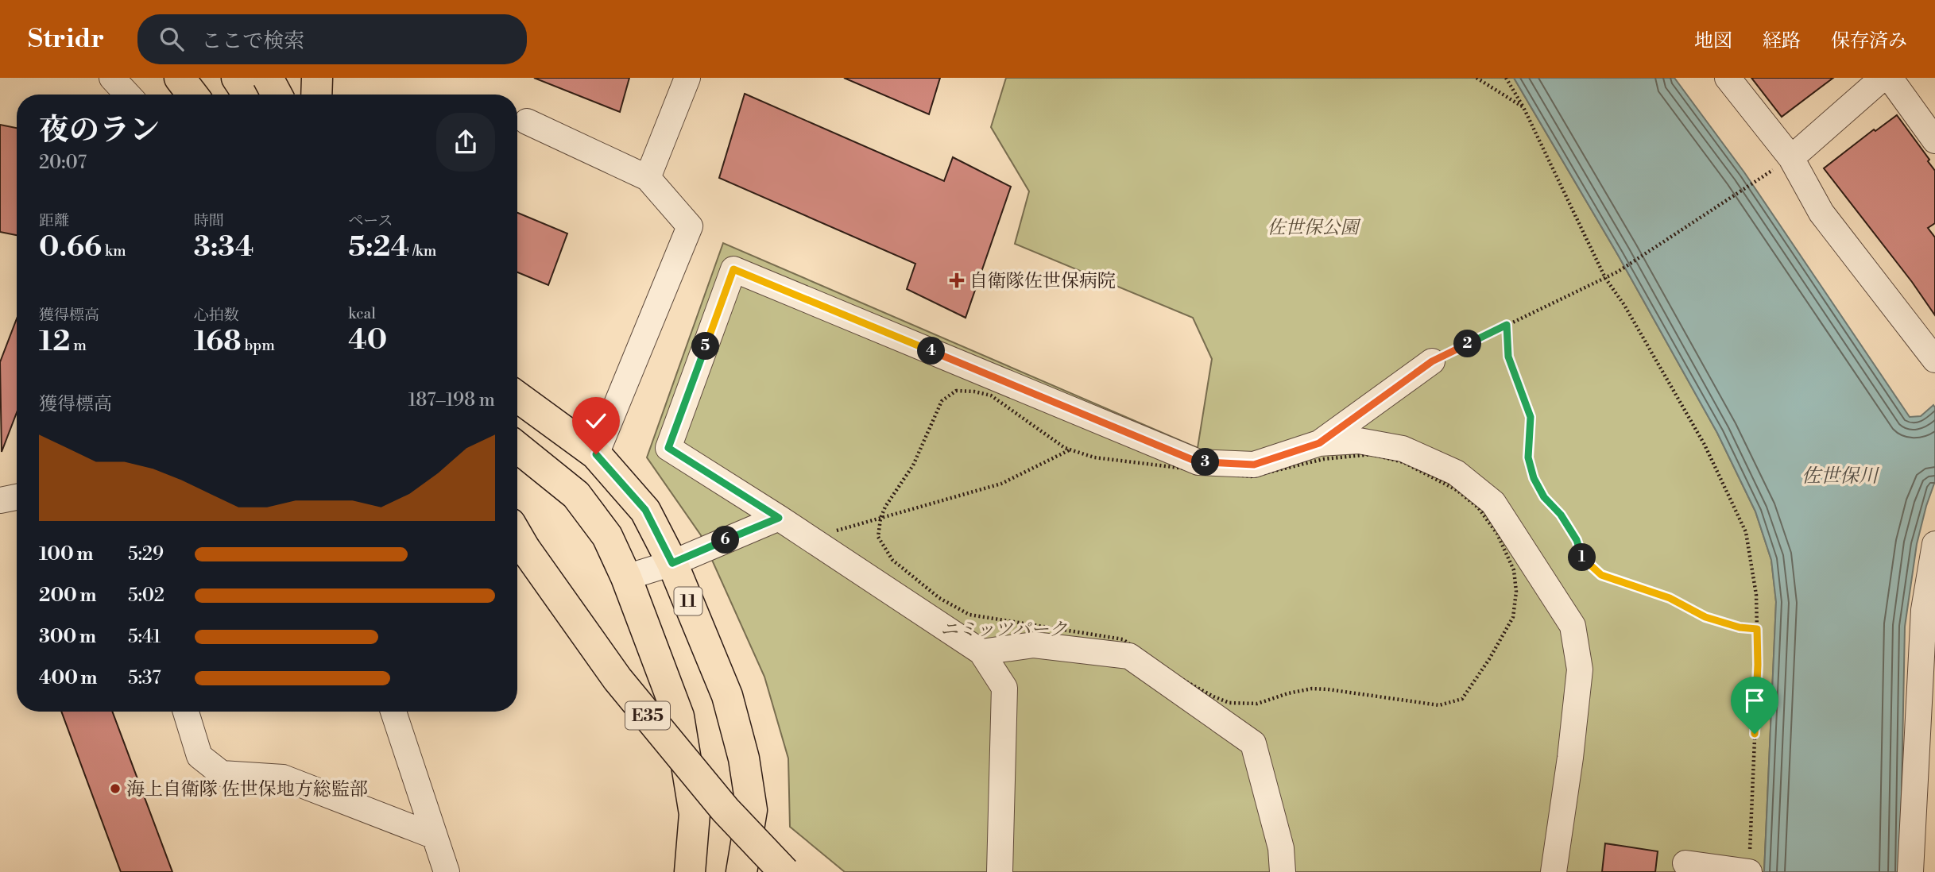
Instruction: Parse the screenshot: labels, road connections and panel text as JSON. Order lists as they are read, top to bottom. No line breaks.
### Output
{"streets":{"main road":["11","E35"]},"water":["佐世保川"],"parks":["佐世保公園","ニミッツパーク"],"places":{"health":["自衛隊佐世保病院"],"other":["海上自衛隊 佐世保地方総監部"]},"page":{"header":"Stridr","search":"ここで検索","nav":["地図","経路","保存済み"],"heading":["夜のラン","20:07"],"stats":[["距離","0.66 km"],["時間","3:34"],["ペース","5:24 /km"],["獲得標高","12 m"],["心拍数","168 bpm"],["kcal","40"]],"pins":["2","5","4","3","6","1"],"chart":["獲得標高","187–198 m"],"list":[{"name":"100 m","note":"5:29"},{"name":"200 m","note":"5:02"},{"name":"300 m","note":"5:41"},{"name":"400 m","note":"5:37"}]}}
